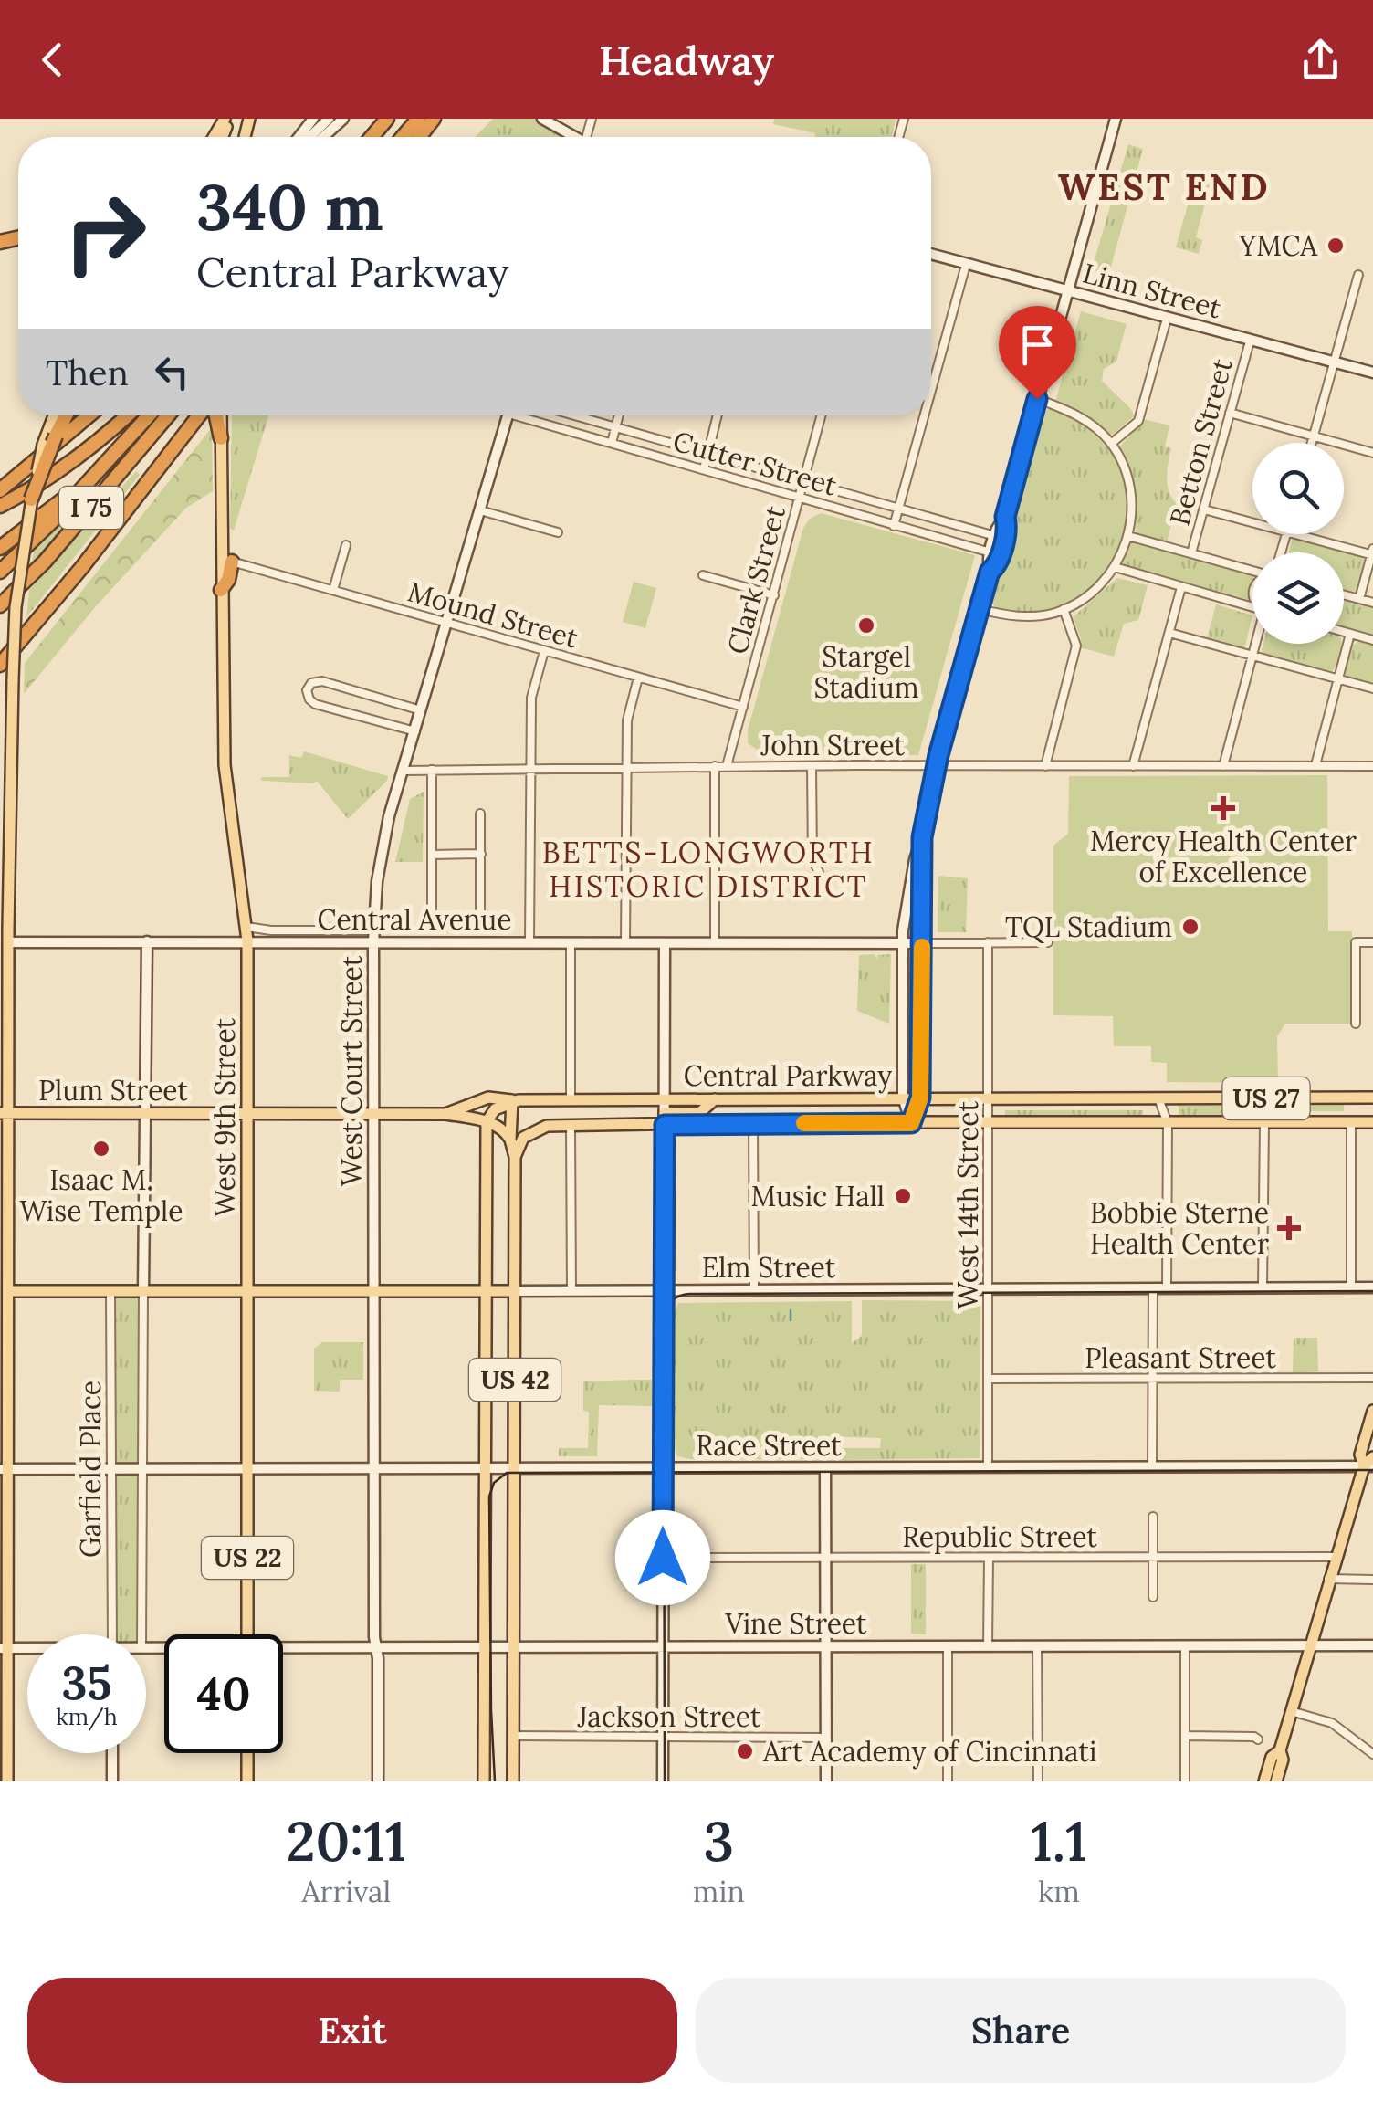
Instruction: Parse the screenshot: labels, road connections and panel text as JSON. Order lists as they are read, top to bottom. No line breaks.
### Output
{"streets":{"highway":["I 75"],"main road":["Central Parkway","Plum Street","US 27","West 9th Street","Elm Street","US 42","US 22"],"street":["Linn Street","Betton Street","Cutter Street","Clark Street","Mound Street","John Street","Central Avenue","West Court Street","West 14th Street","Pleasant Street","Race Street","Garfield Place","Republic Street","Vine Street","Jackson Street"]},"crossings":[["Linn Street","Betton Street"],["Cutter Street","Clark Street"],["Clark Street","Mound Street"],["Clark Street","John Street"],["Mound Street","West Court Street"],["John Street","West Court Street"],["Central Avenue","West Court Street"],["Central Avenue","West 9th Street"],["Central Avenue","West 14th Street"],["West Court Street","Plum Street"],["West Court Street","Elm Street"],["West Court Street","Race Street"],["West Court Street","Vine Street"],["Central Parkway","US 27"],["Central Parkway","West 14th Street"],["Central Parkway","US 42"],["Plum Street","US 27"],["Plum Street","West 9th Street"],["West 9th Street","Elm Street"],["West 9th Street","Race Street"],["West 14th Street","Elm Street"],["West 14th Street","Pleasant Street"],["West 14th Street","Race Street"],["Elm Street","US 42"],["Elm Street","Garfield Place"],["US 42","Race Street"],["US 42","Vine Street"],["US 42","Jackson Street"],["Race Street","Garfield Place"]],"districts":["WEST END","BETTS-LONGWORTH HISTORIC DISTRICT"],"places":{"other":["YMCA","Stargel Stadium","TQL Stadium","Isaac M. Wise Temple","Music Hall","Art Academy of Cincinnati"],"health":["Mercy Health Center of Excellence","Bobbie Sterne Health Center"]},"page":{"header":"Headway","turn":["340 m","Central Parkway"],"then":"Then","speed":"35 km/h","limit":"40","eta":["20:11","Arrival","3","min","1.1","km"],"buttons":["Exit","Share"]}}
